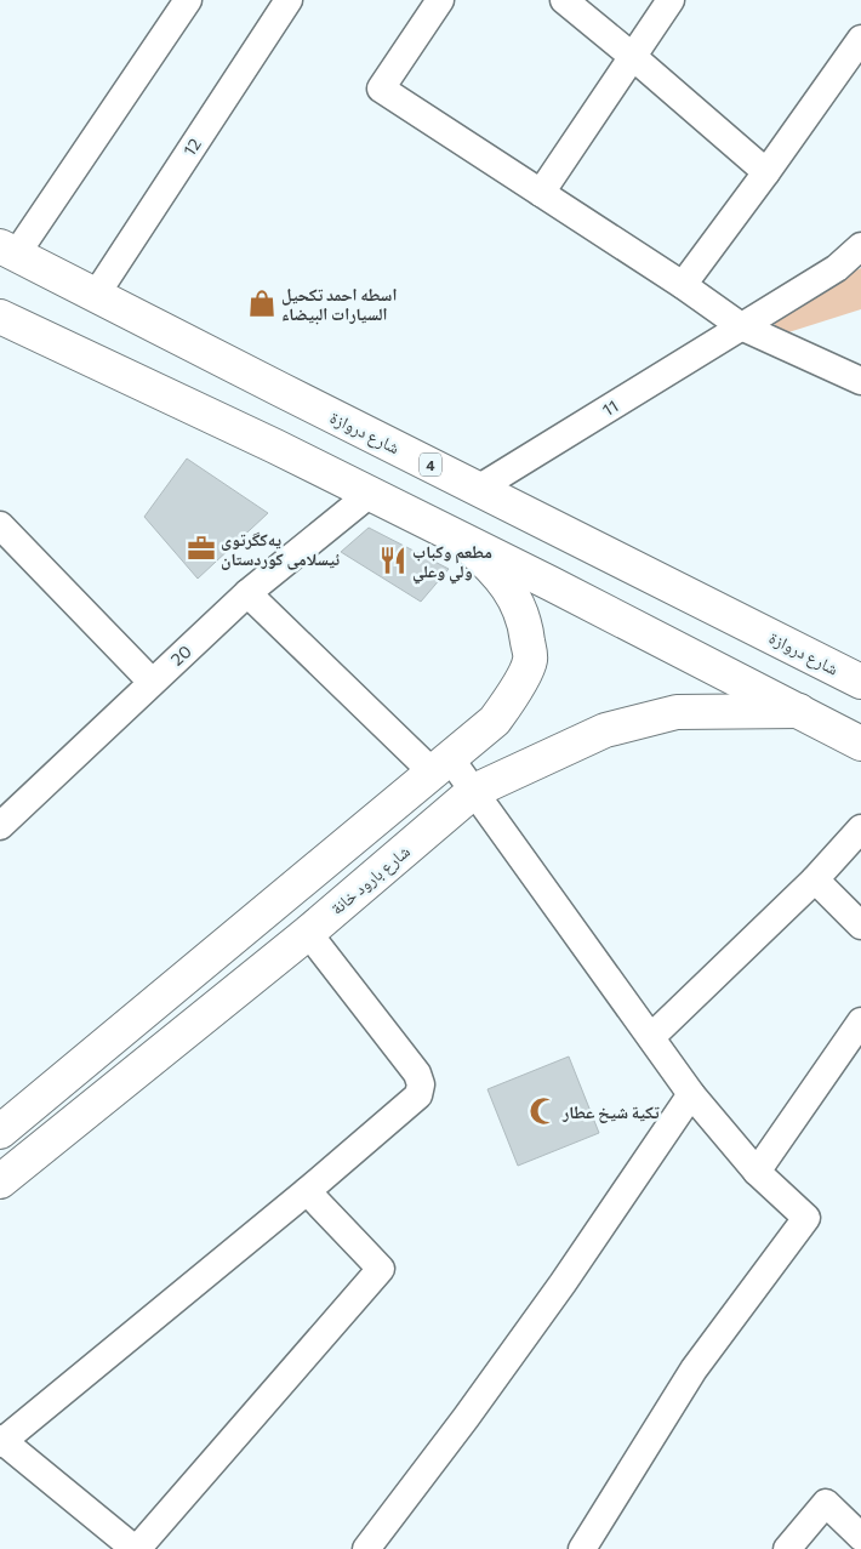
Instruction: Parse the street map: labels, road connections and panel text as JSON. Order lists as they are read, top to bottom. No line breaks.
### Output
{"streets":{"main road":["شارع دروازة","4","شارع بارود خانة"],"street":["12","11","20"]},"crossings":[["12","شارع دروازة"],["11","شارع دروازة"]],"places":{"shop":["اسطه احمد تكحيل السيارات البيضاء"],"office":["یەکگرتوی ئیسلامی کوردستان"],"restaurant":["مطعم وكباب ولي وعلي"],"mosque":["تكية شيخ عطار"]}}
